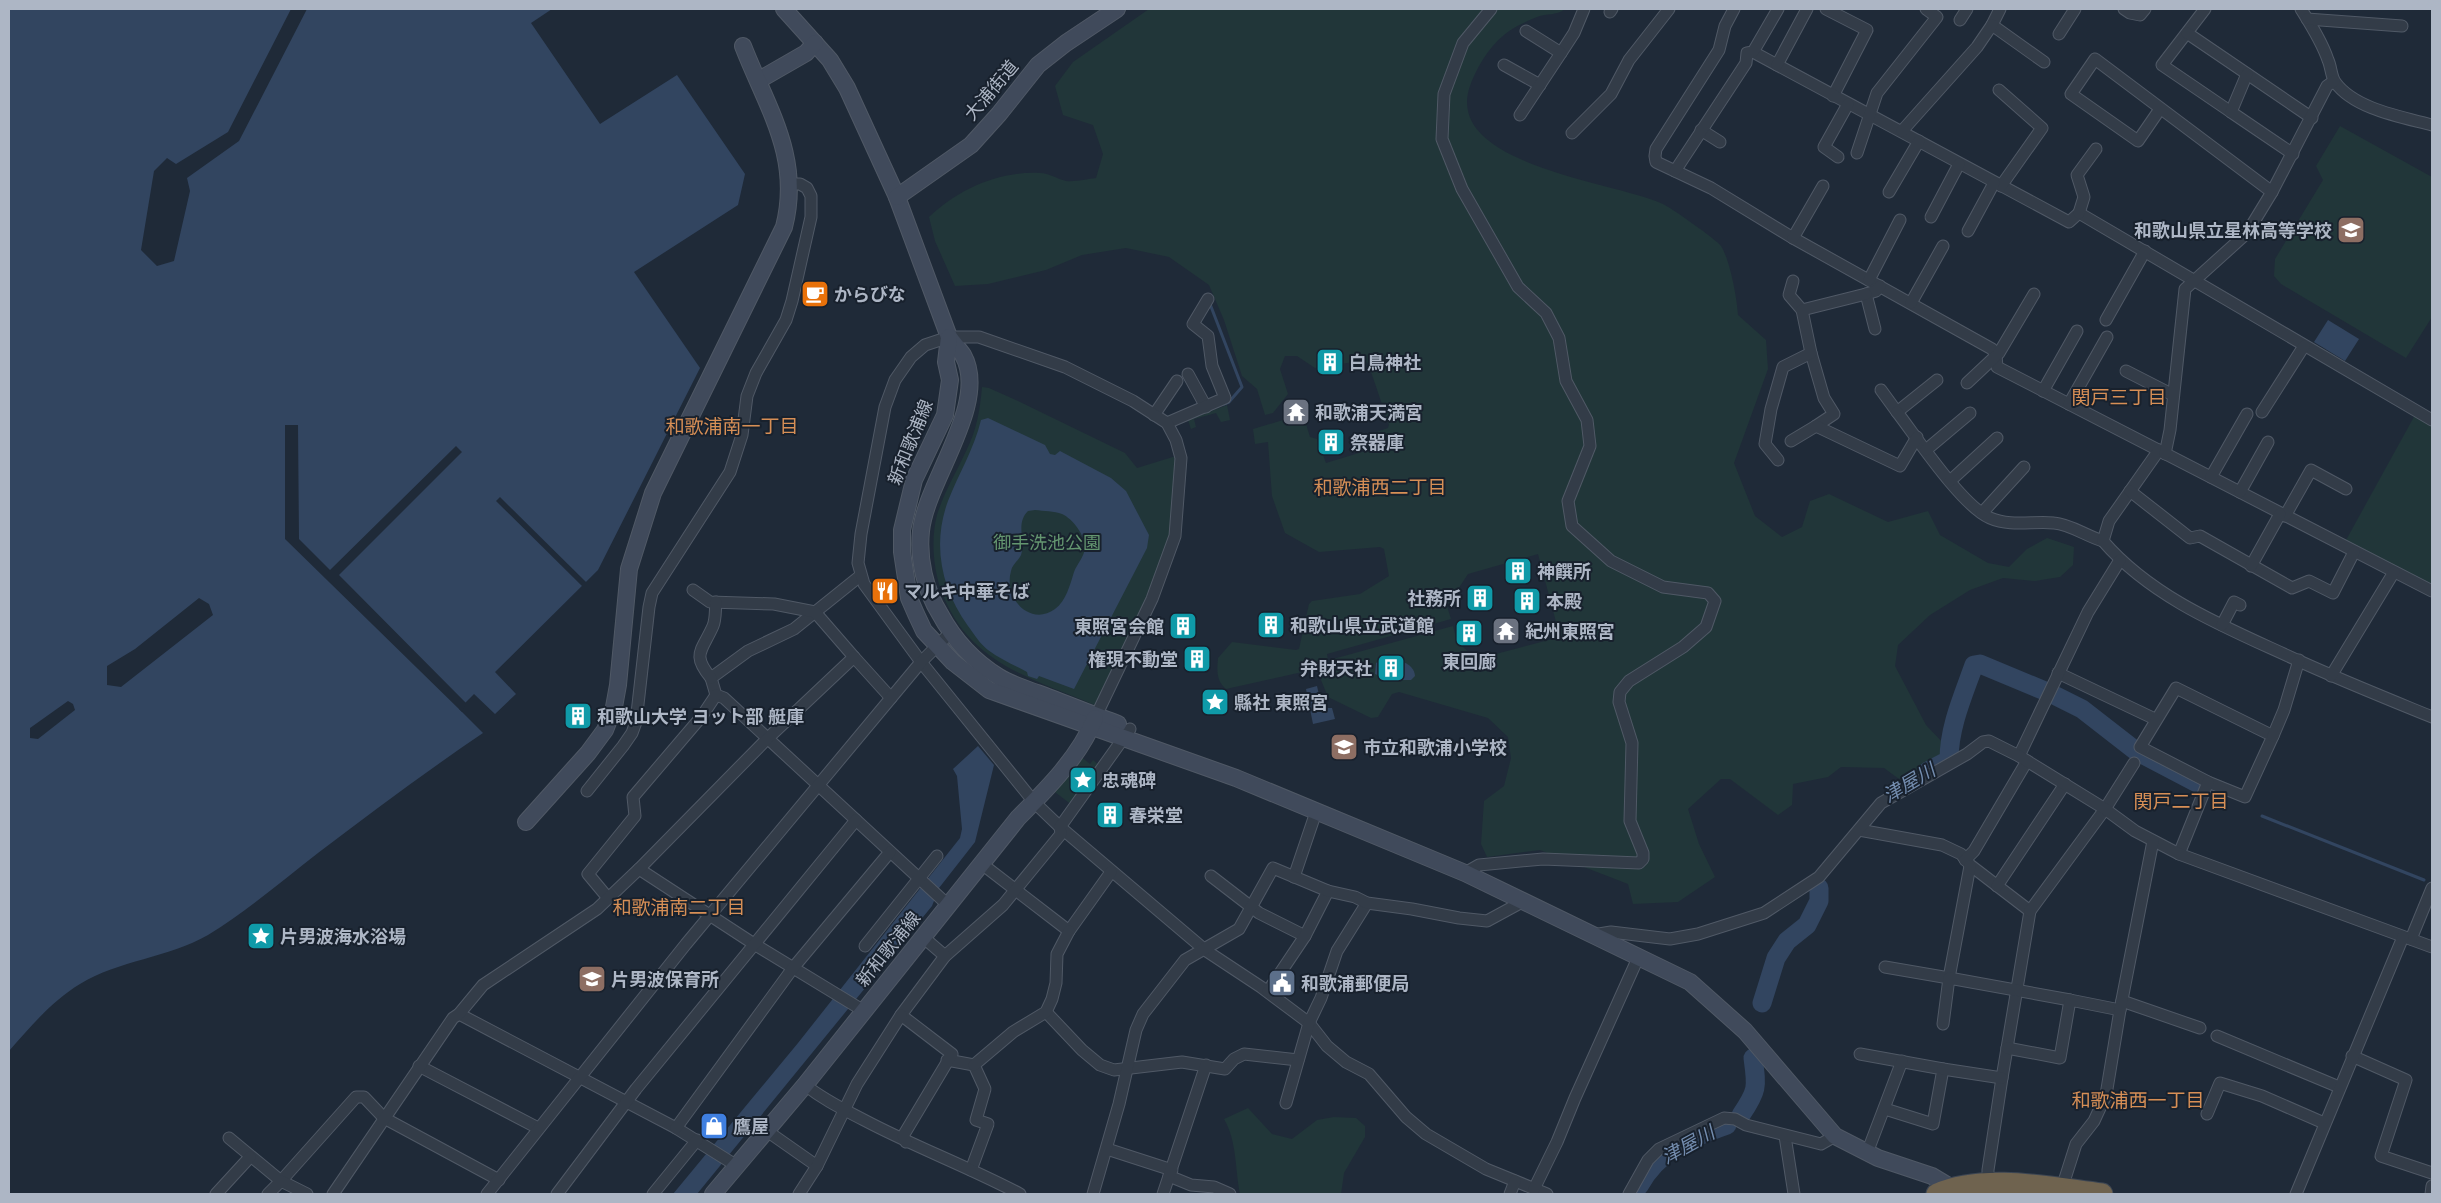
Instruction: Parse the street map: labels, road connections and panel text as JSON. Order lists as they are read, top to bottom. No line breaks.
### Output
{"streets":{"street":["大浦街道","新和歌浦線"]},"crossings":[["大浦街道","新和歌浦線"]],"districts":["関戸三丁目","和歌浦南一丁目","和歌浦西二丁目","関戸二丁目","和歌浦南二丁目","和歌浦西一丁目"],"water":["津屋川"],"parks":["御手洗池公園"],"places":{"school or university":["和歌山県立星林高等学校","市立和歌浦小学校","片男波保育所"],"cafe":["からびな"],"building":["白鳥神社","祭器庫","神饌所","社務所","本殿","和歌山県立武道館","東照宮会館","東回廊","権現不動堂","弁財天社","和歌山大学 ヨット部 艇庫","春栄堂"],"temple":["和歌浦天満宮","紀州東照宮"],"restaurant":["マルキ中華そば"],"place":["縣社 東照宮","忠魂碑","片男波海水浴場"],"public building":["和歌浦郵便局"],"shop":["鷹屋"]}}
